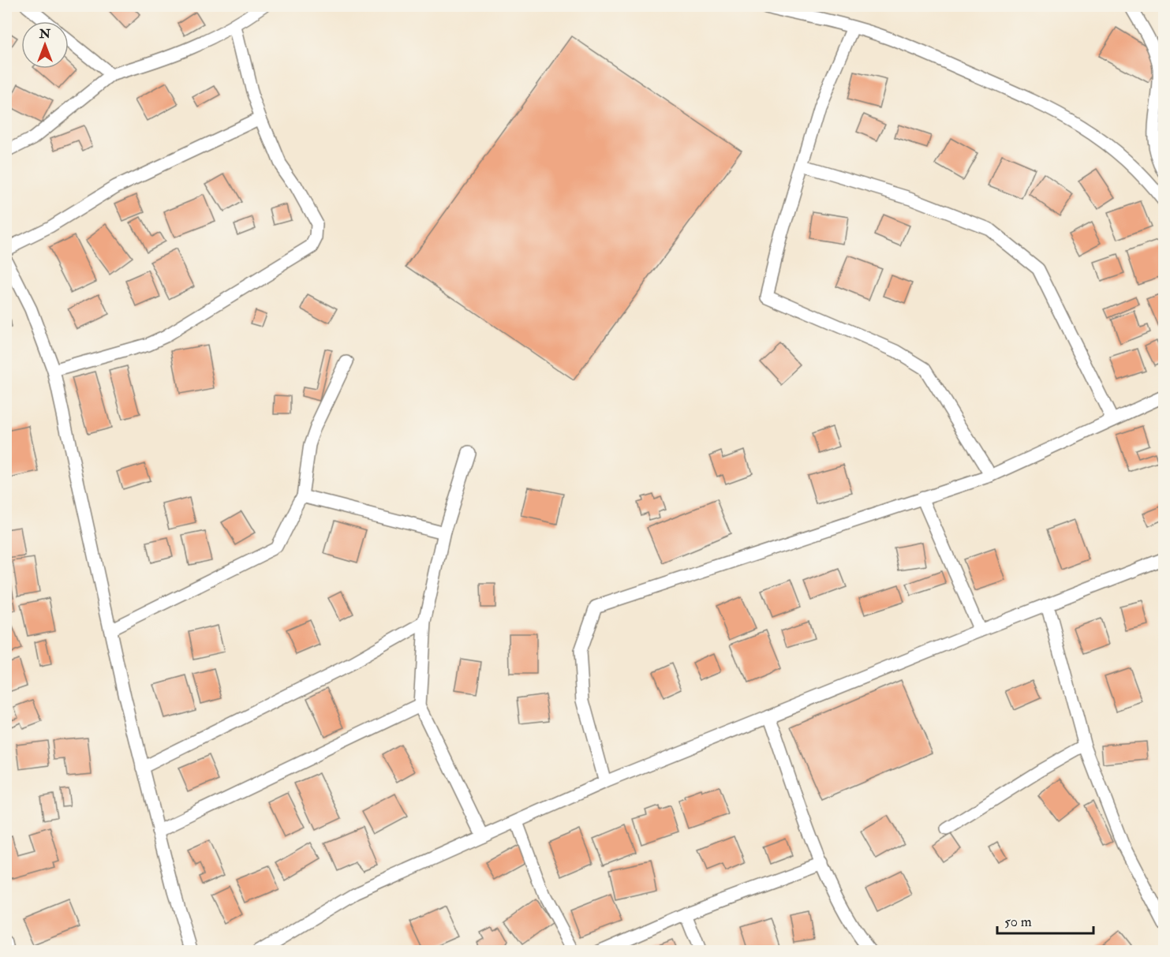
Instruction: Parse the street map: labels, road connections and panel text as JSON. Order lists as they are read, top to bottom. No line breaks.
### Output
{"scale_bar":"50 m","north":"top"}
